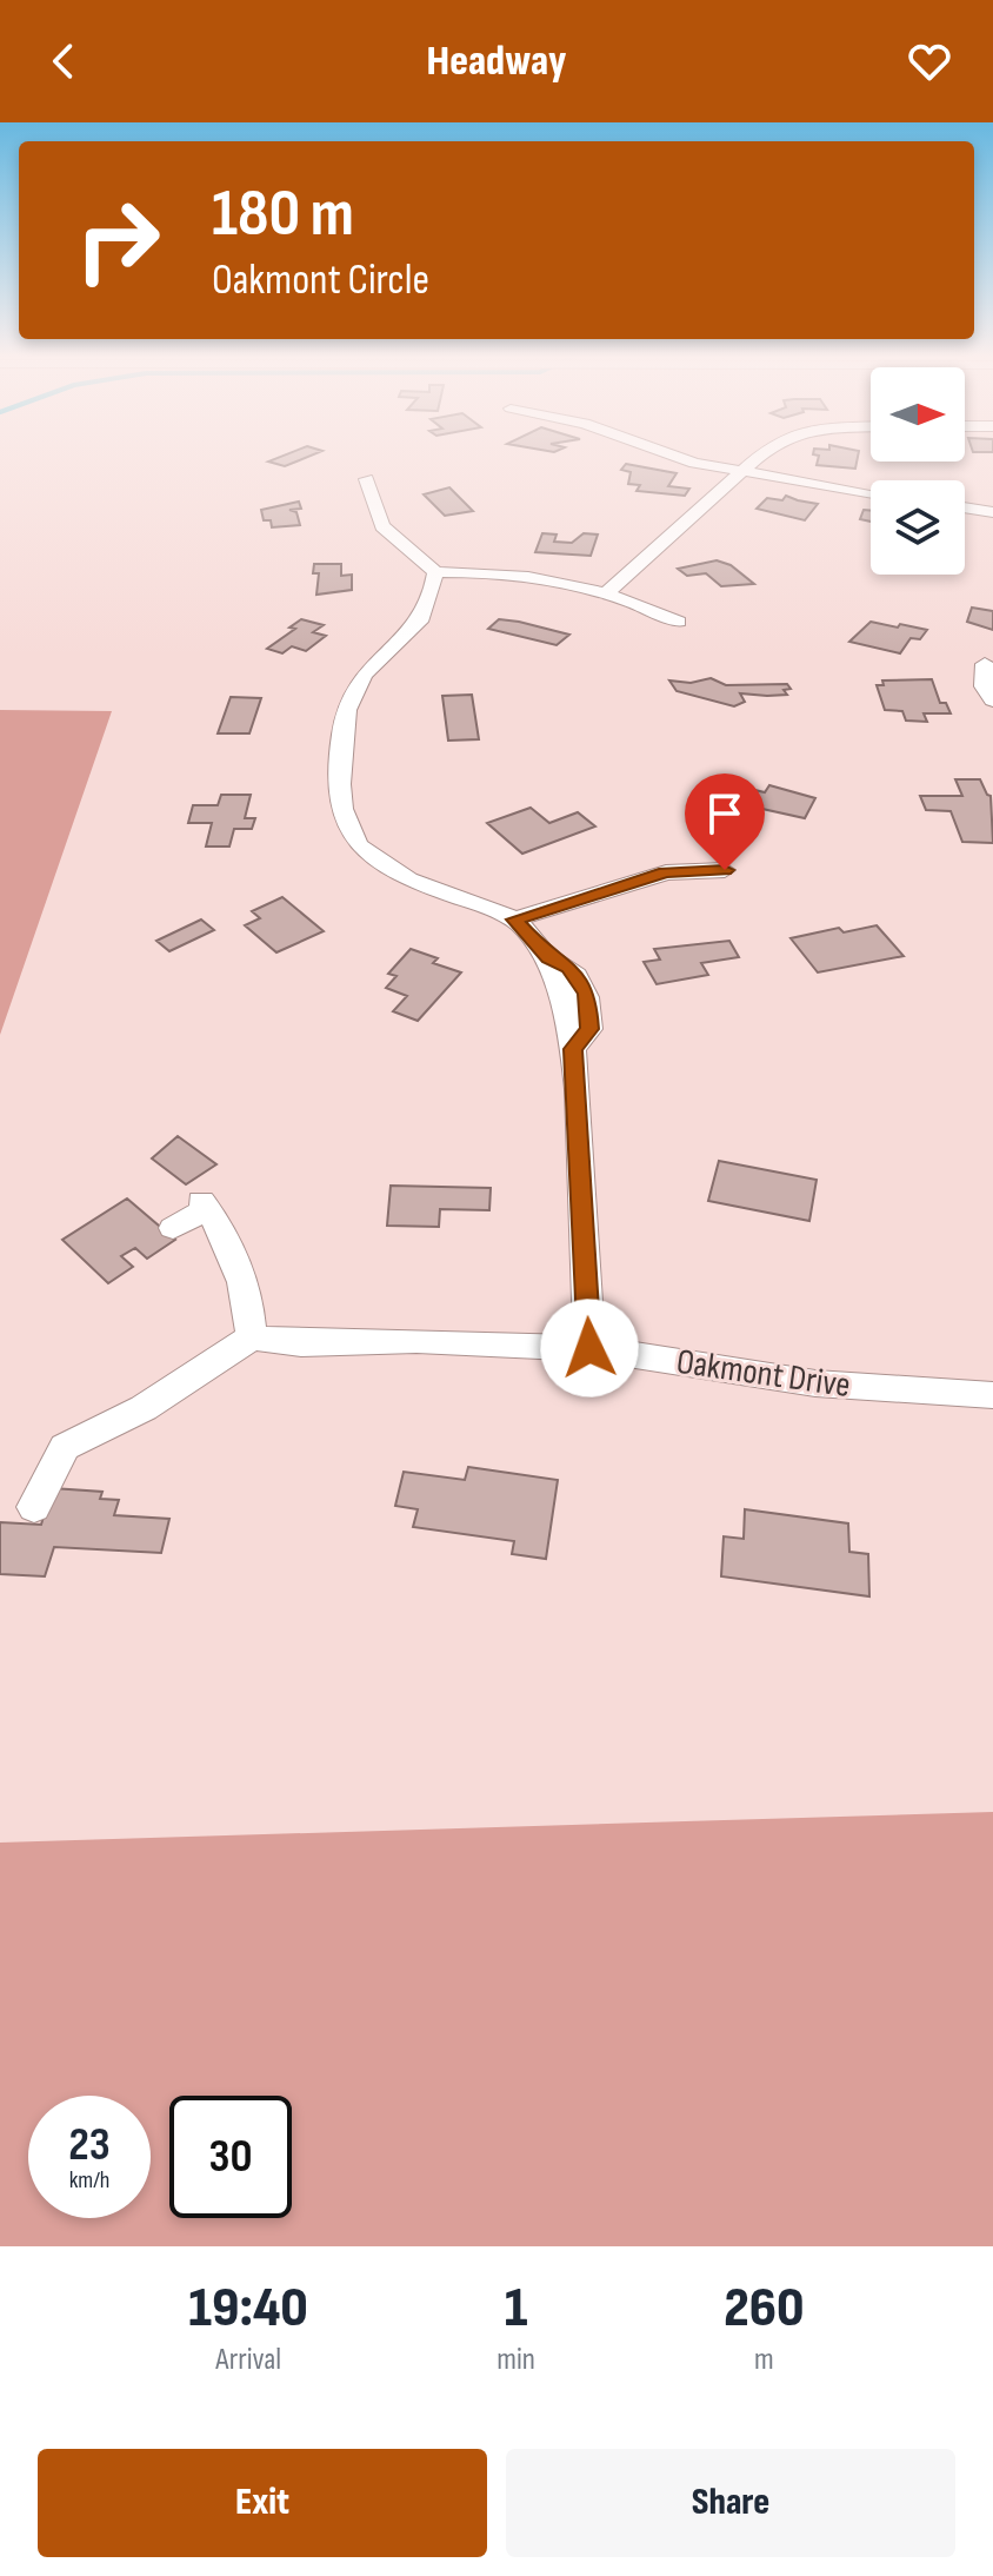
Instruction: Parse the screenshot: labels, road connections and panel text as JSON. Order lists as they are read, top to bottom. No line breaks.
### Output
{"streets":{"street":["Oakmont Drive"]},"north":"right","page":{"header":"Headway","turn":["180 m","Oakmont Circle"],"speed":"23 km/h","limit":"30","eta":["19:40","Arrival","1","min","260","m"],"buttons":["Exit","Share"]}}
